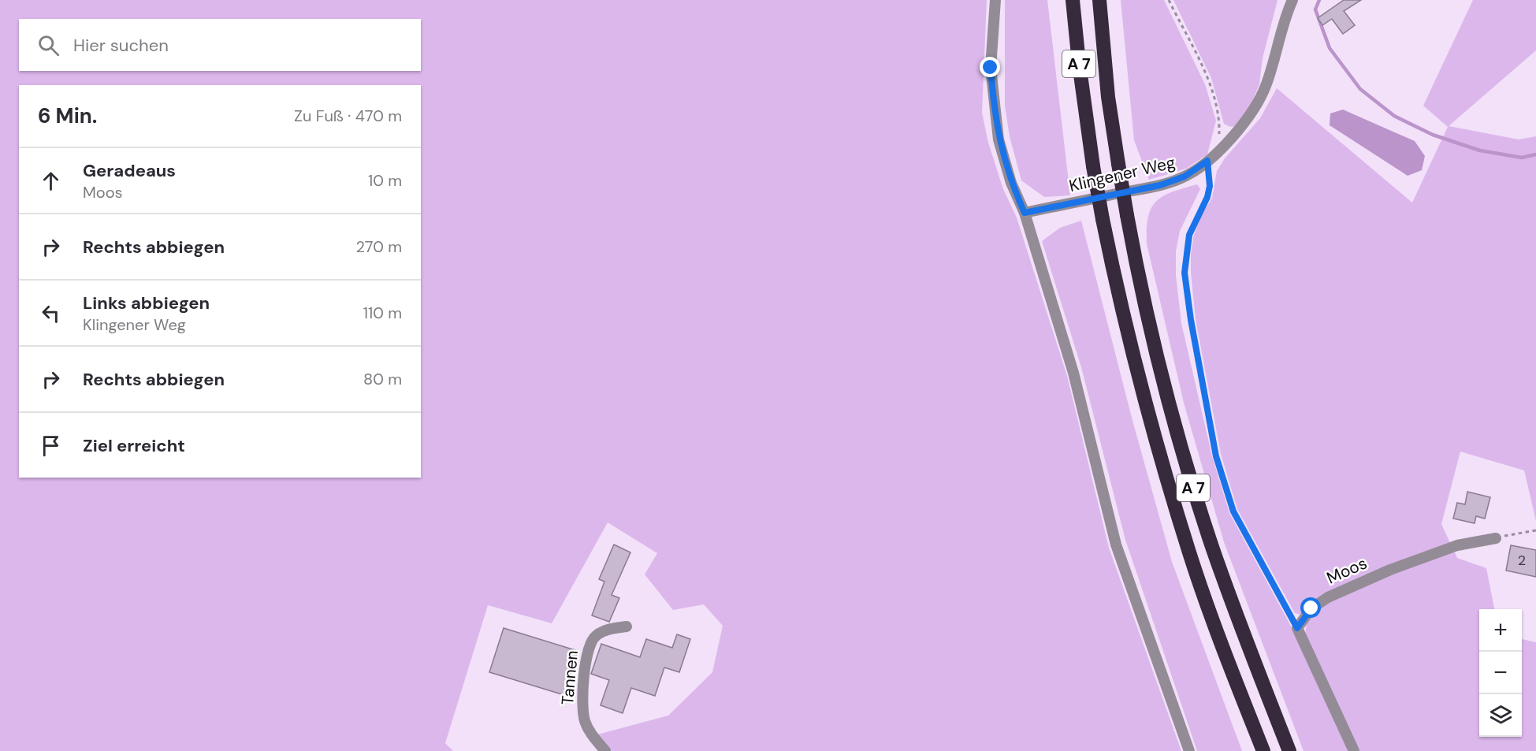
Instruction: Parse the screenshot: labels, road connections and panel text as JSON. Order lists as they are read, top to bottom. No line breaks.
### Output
{"streets":{"highway":["A 7"],"street":["Klingener Weg","Moos","Tannen"]},"house_numbers":["2"],"page":{"search":"Hier suchen","heading":["6 Min.","Zu Fuß · 470 m"],"list":[["Geradeaus","Moos","10 m"],["Rechts abbiegen","270 m"],["Links abbiegen","Klingener Weg","110 m"],["Rechts abbiegen","80 m"],"Ziel erreicht"],"map_buttons":["+","−"]}}
